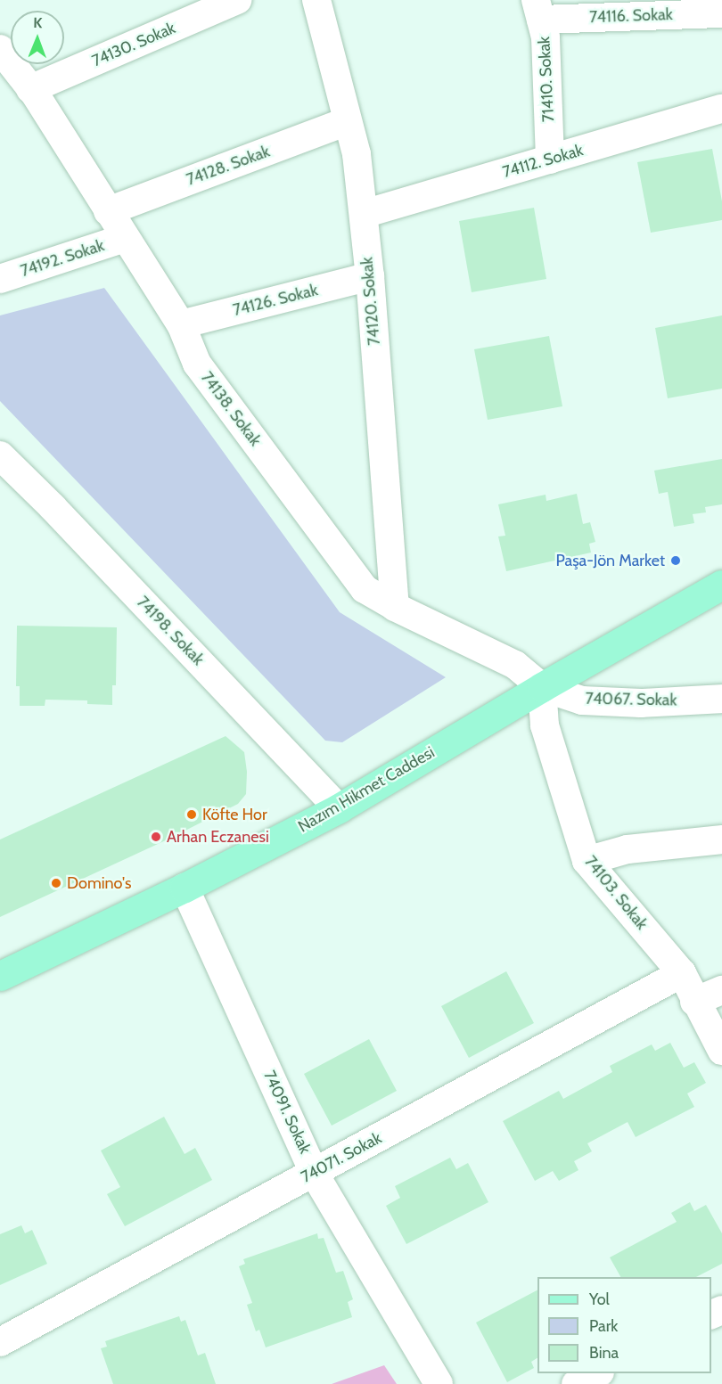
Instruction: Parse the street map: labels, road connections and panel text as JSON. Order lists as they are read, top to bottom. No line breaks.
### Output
{"streets":{"main road":["Nazım Hikmet Caddesi"],"street":["74116. Sokak","74130. Sokak","71410. Sokak","74112. Sokak","74128. Sokak","74192. Sokak","74126. Sokak","74120. Sokak","74138. Sokak","74198. Sokak","74067. Sokak","74103. Sokak","74091. Sokak","74071. Sokak"]},"crossings":[["74116. Sokak","71410. Sokak"],["74130. Sokak","74138. Sokak"],["71410. Sokak","74112. Sokak"],["74112. Sokak","74120. Sokak"],["74128. Sokak","74120. Sokak"],["74128. Sokak","74138. Sokak"],["74192. Sokak","74138. Sokak"],["74126. Sokak","74120. Sokak"],["74126. Sokak","74138. Sokak"],["74120. Sokak","74138. Sokak"],["74138. Sokak","74067. Sokak"],["74138. Sokak","Nazım Hikmet Caddesi"],["74138. Sokak","74103. Sokak"],["74198. Sokak","Nazım Hikmet Caddesi"],["74067. Sokak","Nazım Hikmet Caddesi"],["74067. Sokak","74103. Sokak"],["Nazım Hikmet Caddesi","74103. Sokak"],["Nazım Hikmet Caddesi","74091. Sokak"],["74103. Sokak","74071. Sokak"],["74091. Sokak","74071. Sokak"]],"places":["Paşa-Jön Market","Köfte Hor","Arhan Eczanesi","Domino's"],"legend":["Yol","Park","Bina"],"north":"top"}
